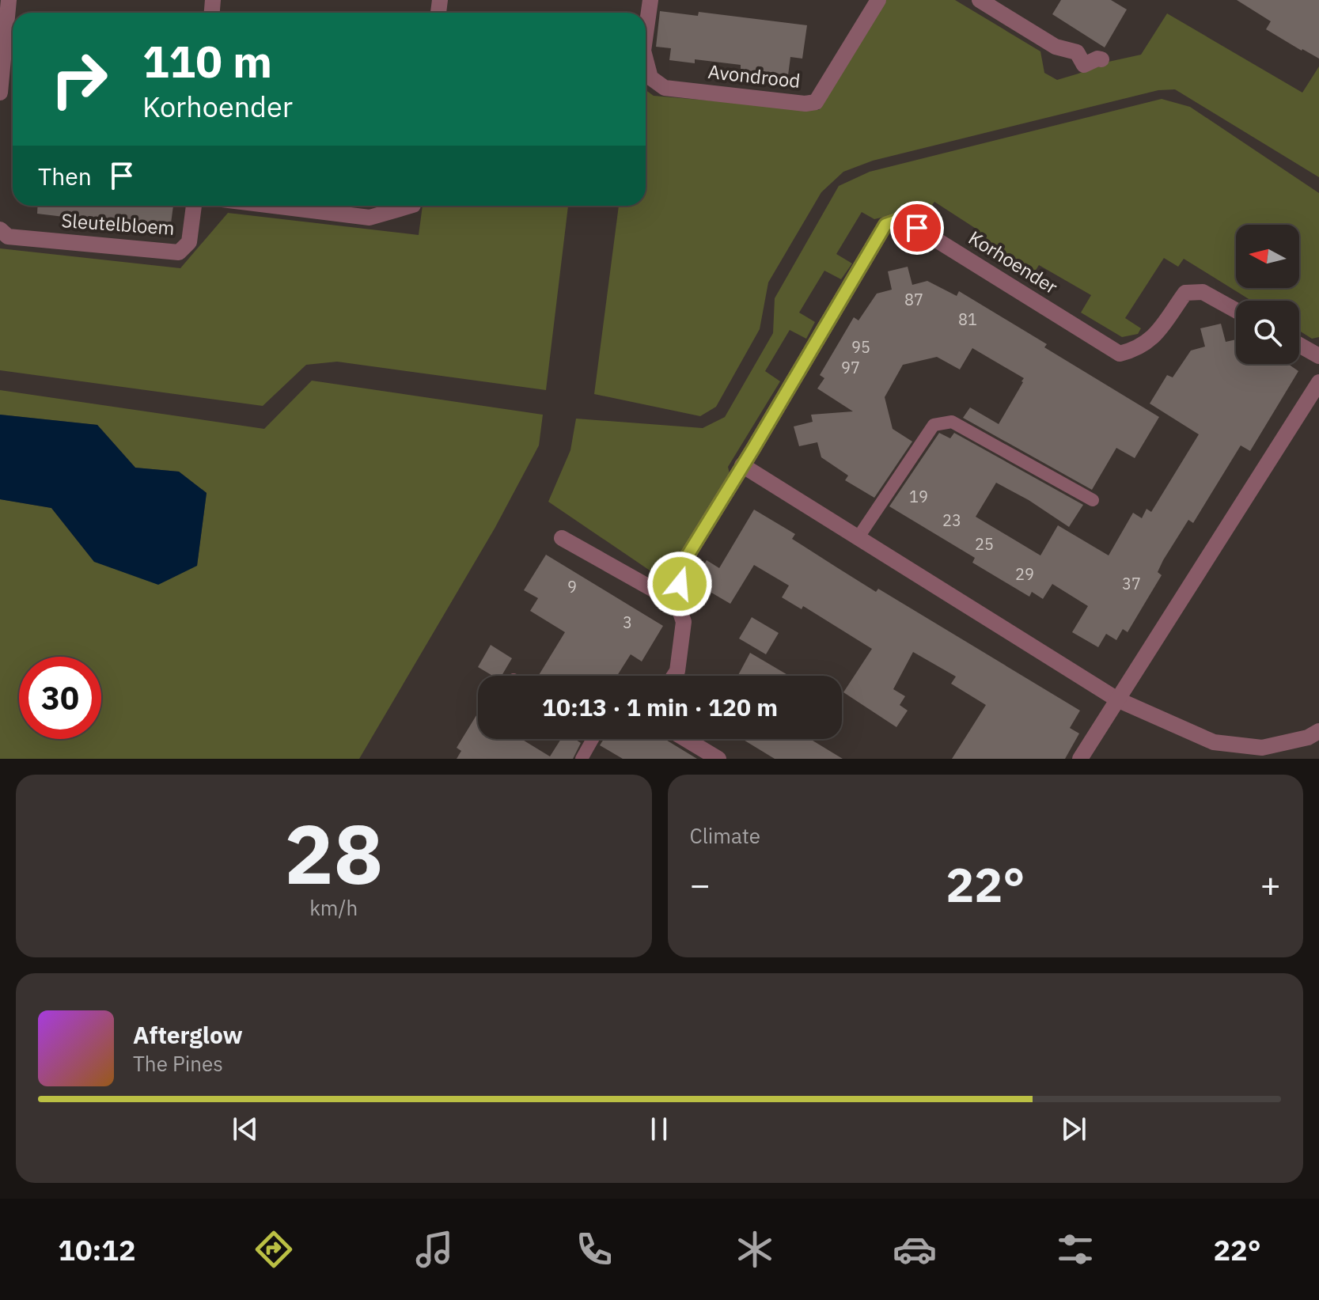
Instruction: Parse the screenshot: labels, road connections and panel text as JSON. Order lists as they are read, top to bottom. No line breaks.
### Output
{"streets":{"street":["Avondrood","Sleutelbloem","Korhoender"]},"house_numbers":["87","81","95","97","19","23","25","29","37","9","3"],"north":"left","page":{"turn":["110 m","Korhoender"],"then":"Then","limit":"30","trip":"10:13 · 1 min · 120 m","tile":[["28","km/h"],"Climate"],"heat":["−","22°","+"],"song":["Afterglow","The Pines"],"tabs":["10:12","22°"]}}
